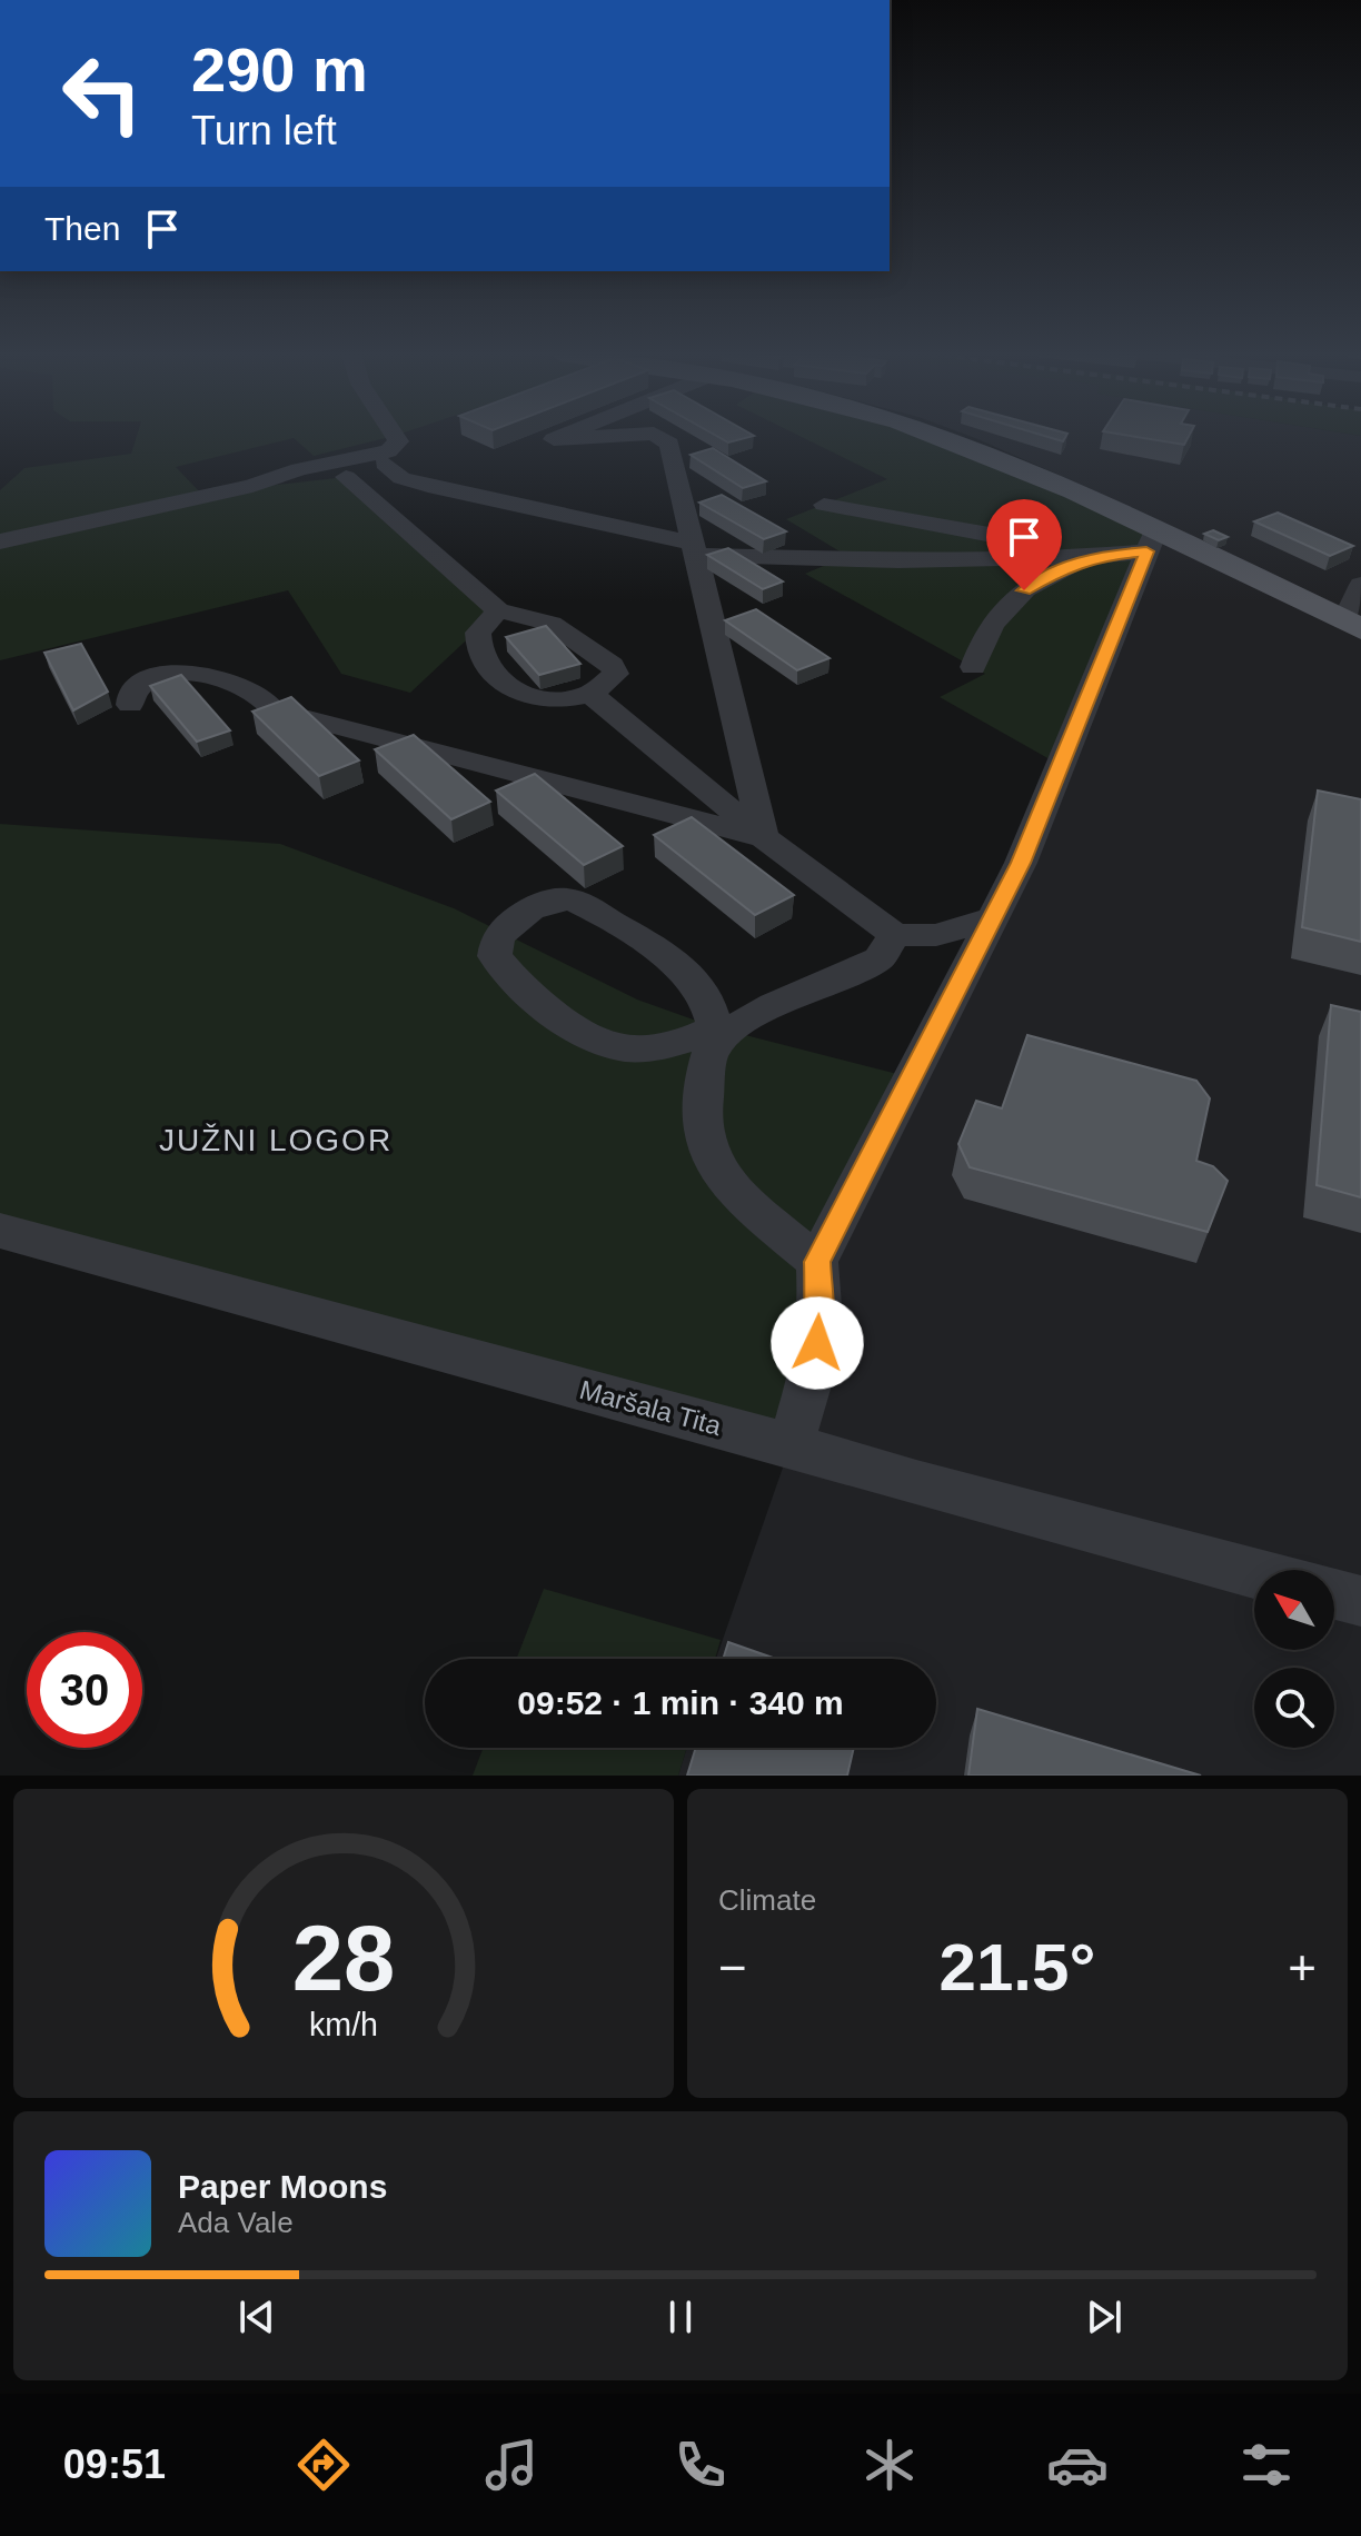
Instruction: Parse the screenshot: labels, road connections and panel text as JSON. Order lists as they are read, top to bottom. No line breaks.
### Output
{"streets":{"street":["Maršala Tita"]},"districts":["JUŽNI LOGOR"],"north":"top left","page":{"turn":["290 m","Turn left"],"then":"Then","limit":"30","trip":"09:52 · 1 min · 340 m","tile":"Climate","heat":["−","21.5°","+"],"song":["Paper Moons","Ada Vale"],"tabs":"09:51","gauge":["28","km/h"]}}
